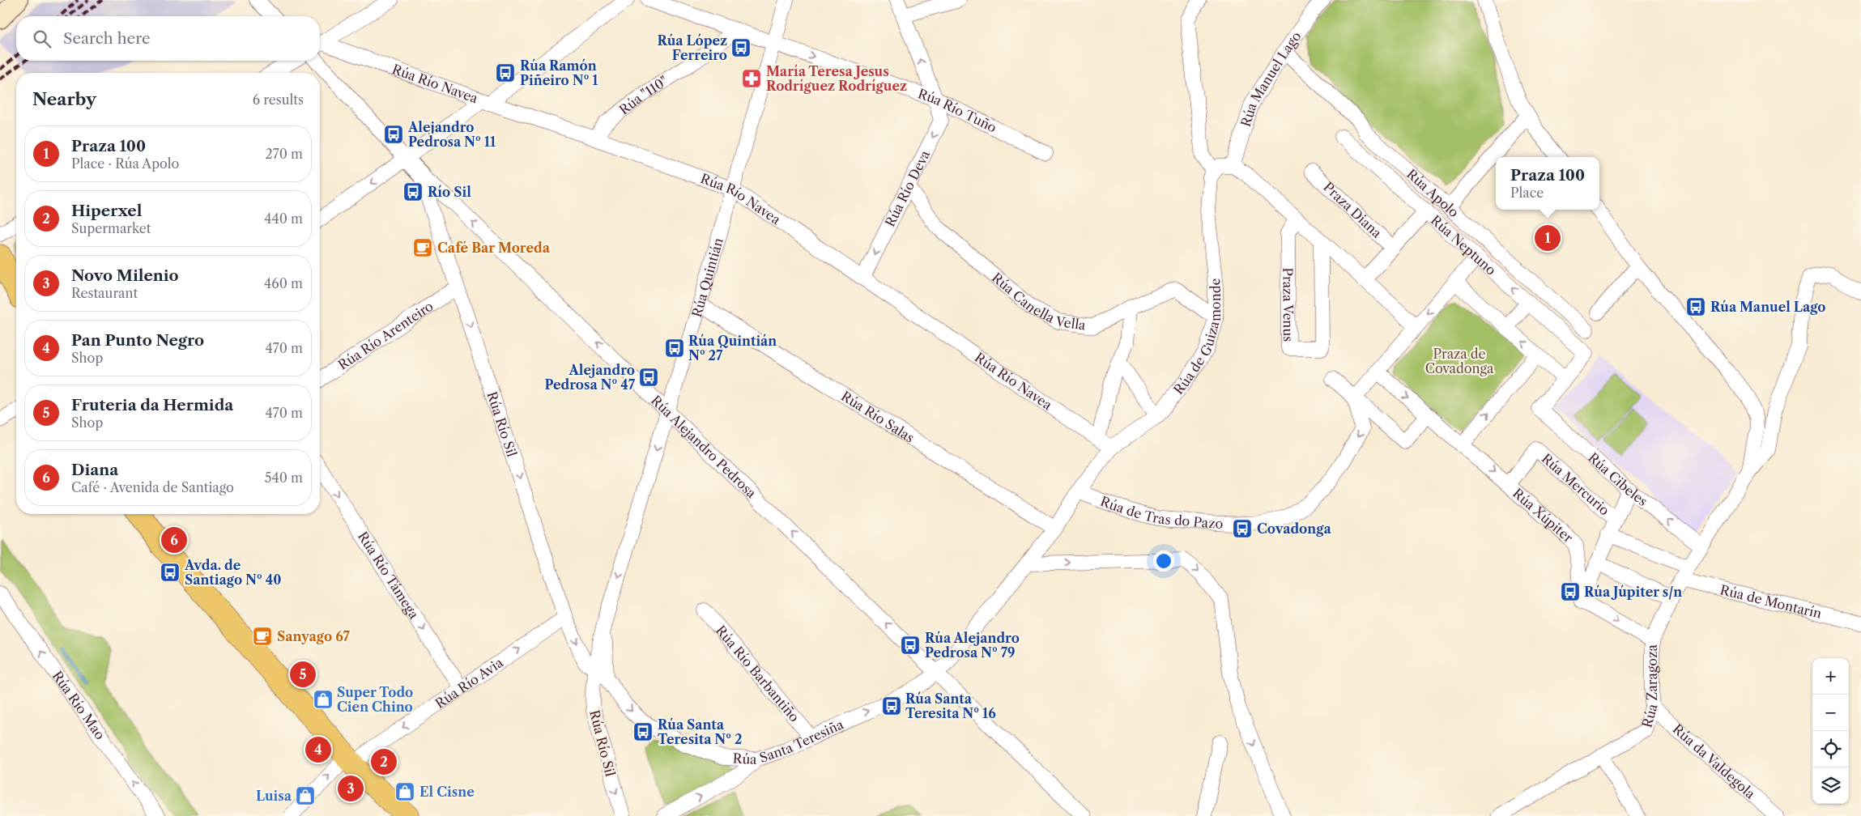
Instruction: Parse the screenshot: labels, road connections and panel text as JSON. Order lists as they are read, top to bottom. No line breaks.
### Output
{"streets":{"street":["Rúa Manuel Lago","Rúa Río Navea","Rúa \"110\"","Rúa Río Tuño","Rúa Río Deva","Rúa Apolo","Praza Diana","Rúa Neptuno","Rúa Quintián","Rúa Canella Vella","Praza Venus","Rúa de Guizamonde","Rúa Río Arenteiro","Rúa Río Salas","Rúa Río Sil","Rúa Alejandro Pedrosa","Rúa Cibeles","Rúa Mercurio","Rúa de Tras do Pazo","Rúa Xúpiter","Rúa Río Támega","Rúa de Montarín","Rúa Río Barbantiño","Rúa Río Avia","Rúa Zaragoza","Rúa Río Mao","Rúa Santa Teresiña","Rúa da Valdegola"]},"crossings":[["Rúa Manuel Lago","Rúa Apolo"],["Rúa Río Navea","Rúa \"110\""],["Rúa Río Navea","Rúa Río Deva"],["Rúa Río Navea","Rúa Quintián"],["Rúa Río Navea","Rúa de Guizamonde"],["Rúa \"110\"","Rúa Río Tuño"],["Rúa Río Tuño","Rúa Río Deva"],["Rúa Río Tuño","Rúa Quintián"],["Rúa Río Deva","Rúa Canella Vella"],["Praza Diana","Rúa Neptuno"],["Rúa Neptuno","Rúa Cibeles"],["Rúa Quintián","Rúa Río Salas"],["Rúa Quintián","Rúa Río Sil"],["Rúa Quintián","Rúa Alejandro Pedrosa"],["Rúa Quintián","Rúa Santa Teresiña"],["Rúa Canella Vella","Rúa de Guizamonde"],["Rúa de Guizamonde","Rúa Río Salas"],["Rúa de Guizamonde","Rúa Alejandro Pedrosa"],["Rúa de Guizamonde","Rúa de Tras do Pazo"],["Rúa de Guizamonde","Rúa Santa Teresiña"],["Rúa Río Arenteiro","Rúa Río Sil"],["Rúa Río Sil","Rúa Alejandro Pedrosa"],["Rúa Río Sil","Rúa Río Avia"],["Rúa Río Sil","Rúa Santa Teresiña"],["Rúa Alejandro Pedrosa","Rúa Santa Teresiña"],["Rúa Cibeles","Rúa Zaragoza"],["Rúa Mercurio","Rúa Xúpiter"],["Rúa Río Támega","Rúa Río Avia"],["Rúa de Montarín","Rúa Zaragoza"],["Rúa Río Barbantiño","Rúa Santa Teresiña"],["Rúa Zaragoza","Rúa da Valdegola"]],"one_way":["Rúa Río Tuño","Rúa Río Sil","Rúa Alejandro Pedrosa","Rúa de Tras do Pazo","Rúa Río Támega","Rúa Río Mao","Rúa Santa Teresiña"],"parks":["Praza de Covadonga"],"places":{"bus stop":["Rúa López Ferreiro","Rúa Ramón Piñeiro Nº 1","Alejandro Pedrosa Nº 11","Río Sil","Rúa Manuel Lago","Rúa Quintián Nº 27","Alejandro Pedrosa Nº 47","Covadonga","Avda. de Santiago Nº 40","Rúa Júpiter s/n","Rúa Alejandro Pedrosa Nº 79","Rúa Santa Teresita Nº 16","Rúa Santa Teresita Nº 2"],"pharmacy":["María Teresa Jesus Rodríguez Rodríguez"],"cafe":["Café Bar Moreda","Sanyago 67"],"shop":["Super Todo Cien Chino","El Cisne","Luisa"]},"page":{"search":"Search here","heading":["Nearby","6 results"],"list":[{"mark":"1","name":"Praza 100","note":"Place · Rúa Apolo","value":"270 m"},{"mark":"2","name":"Hiperxel","note":"Supermarket","value":"440 m"},{"mark":"3","name":"Novo Milenio","note":"Restaurant","value":"460 m"},{"mark":"4","name":"Pan Punto Negro","note":"Shop","value":"470 m"},{"mark":"5","name":"Fruteria da Hermida","note":"Shop","value":"470 m"},{"mark":"6","name":"Diana","note":"Café · Avenida de Santiago","value":"540 m"}],"popup":["Praza 100","Place"],"pins":["1","6","5","4","2","3"],"map_buttons":["+","−"]}}
